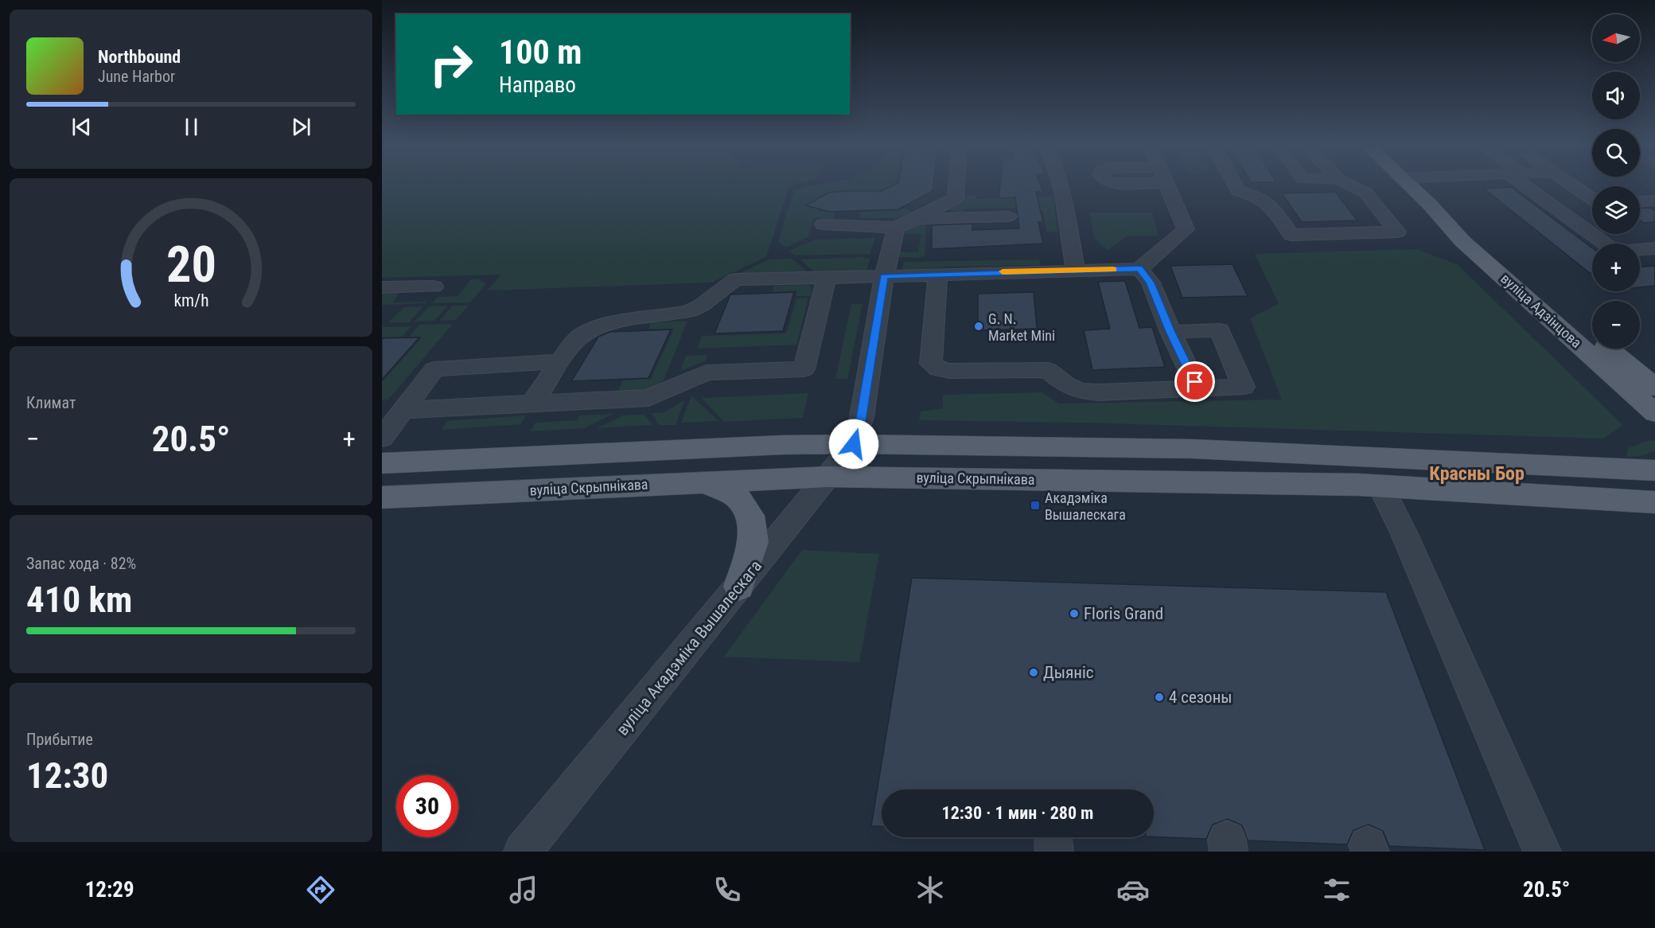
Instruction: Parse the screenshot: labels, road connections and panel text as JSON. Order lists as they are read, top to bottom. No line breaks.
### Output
{"streets":{"main road":["вуліца Адзінцова","вуліца Скрыпнікава"],"street":["вуліца Акадэміка Вышалескага"]},"crossings":[["вуліца Скрыпнікава","вуліца Акадэміка Вышалескага"]],"districts":["Красны Бор"],"places":{"other":["G. N. Market Mini","Floris Grand","Дыяніс","4 сезоны"],"transit":["Акадэміка Вышалескага"]},"north":"left","page":{"map_buttons":["+","−"],"turn":["100 m","Направо"],"song":["Northbound","June Harbor"],"tile":["Климат",["Запас хода · 82%","410 km"],["Прибытие","12:30"]],"heat":["−","20.5°","+"],"limit":"30","trip":"12:30 · 1 мин · 280 m","tabs":["12:29","20.5°"],"gauge":["20","km/h"]}}
